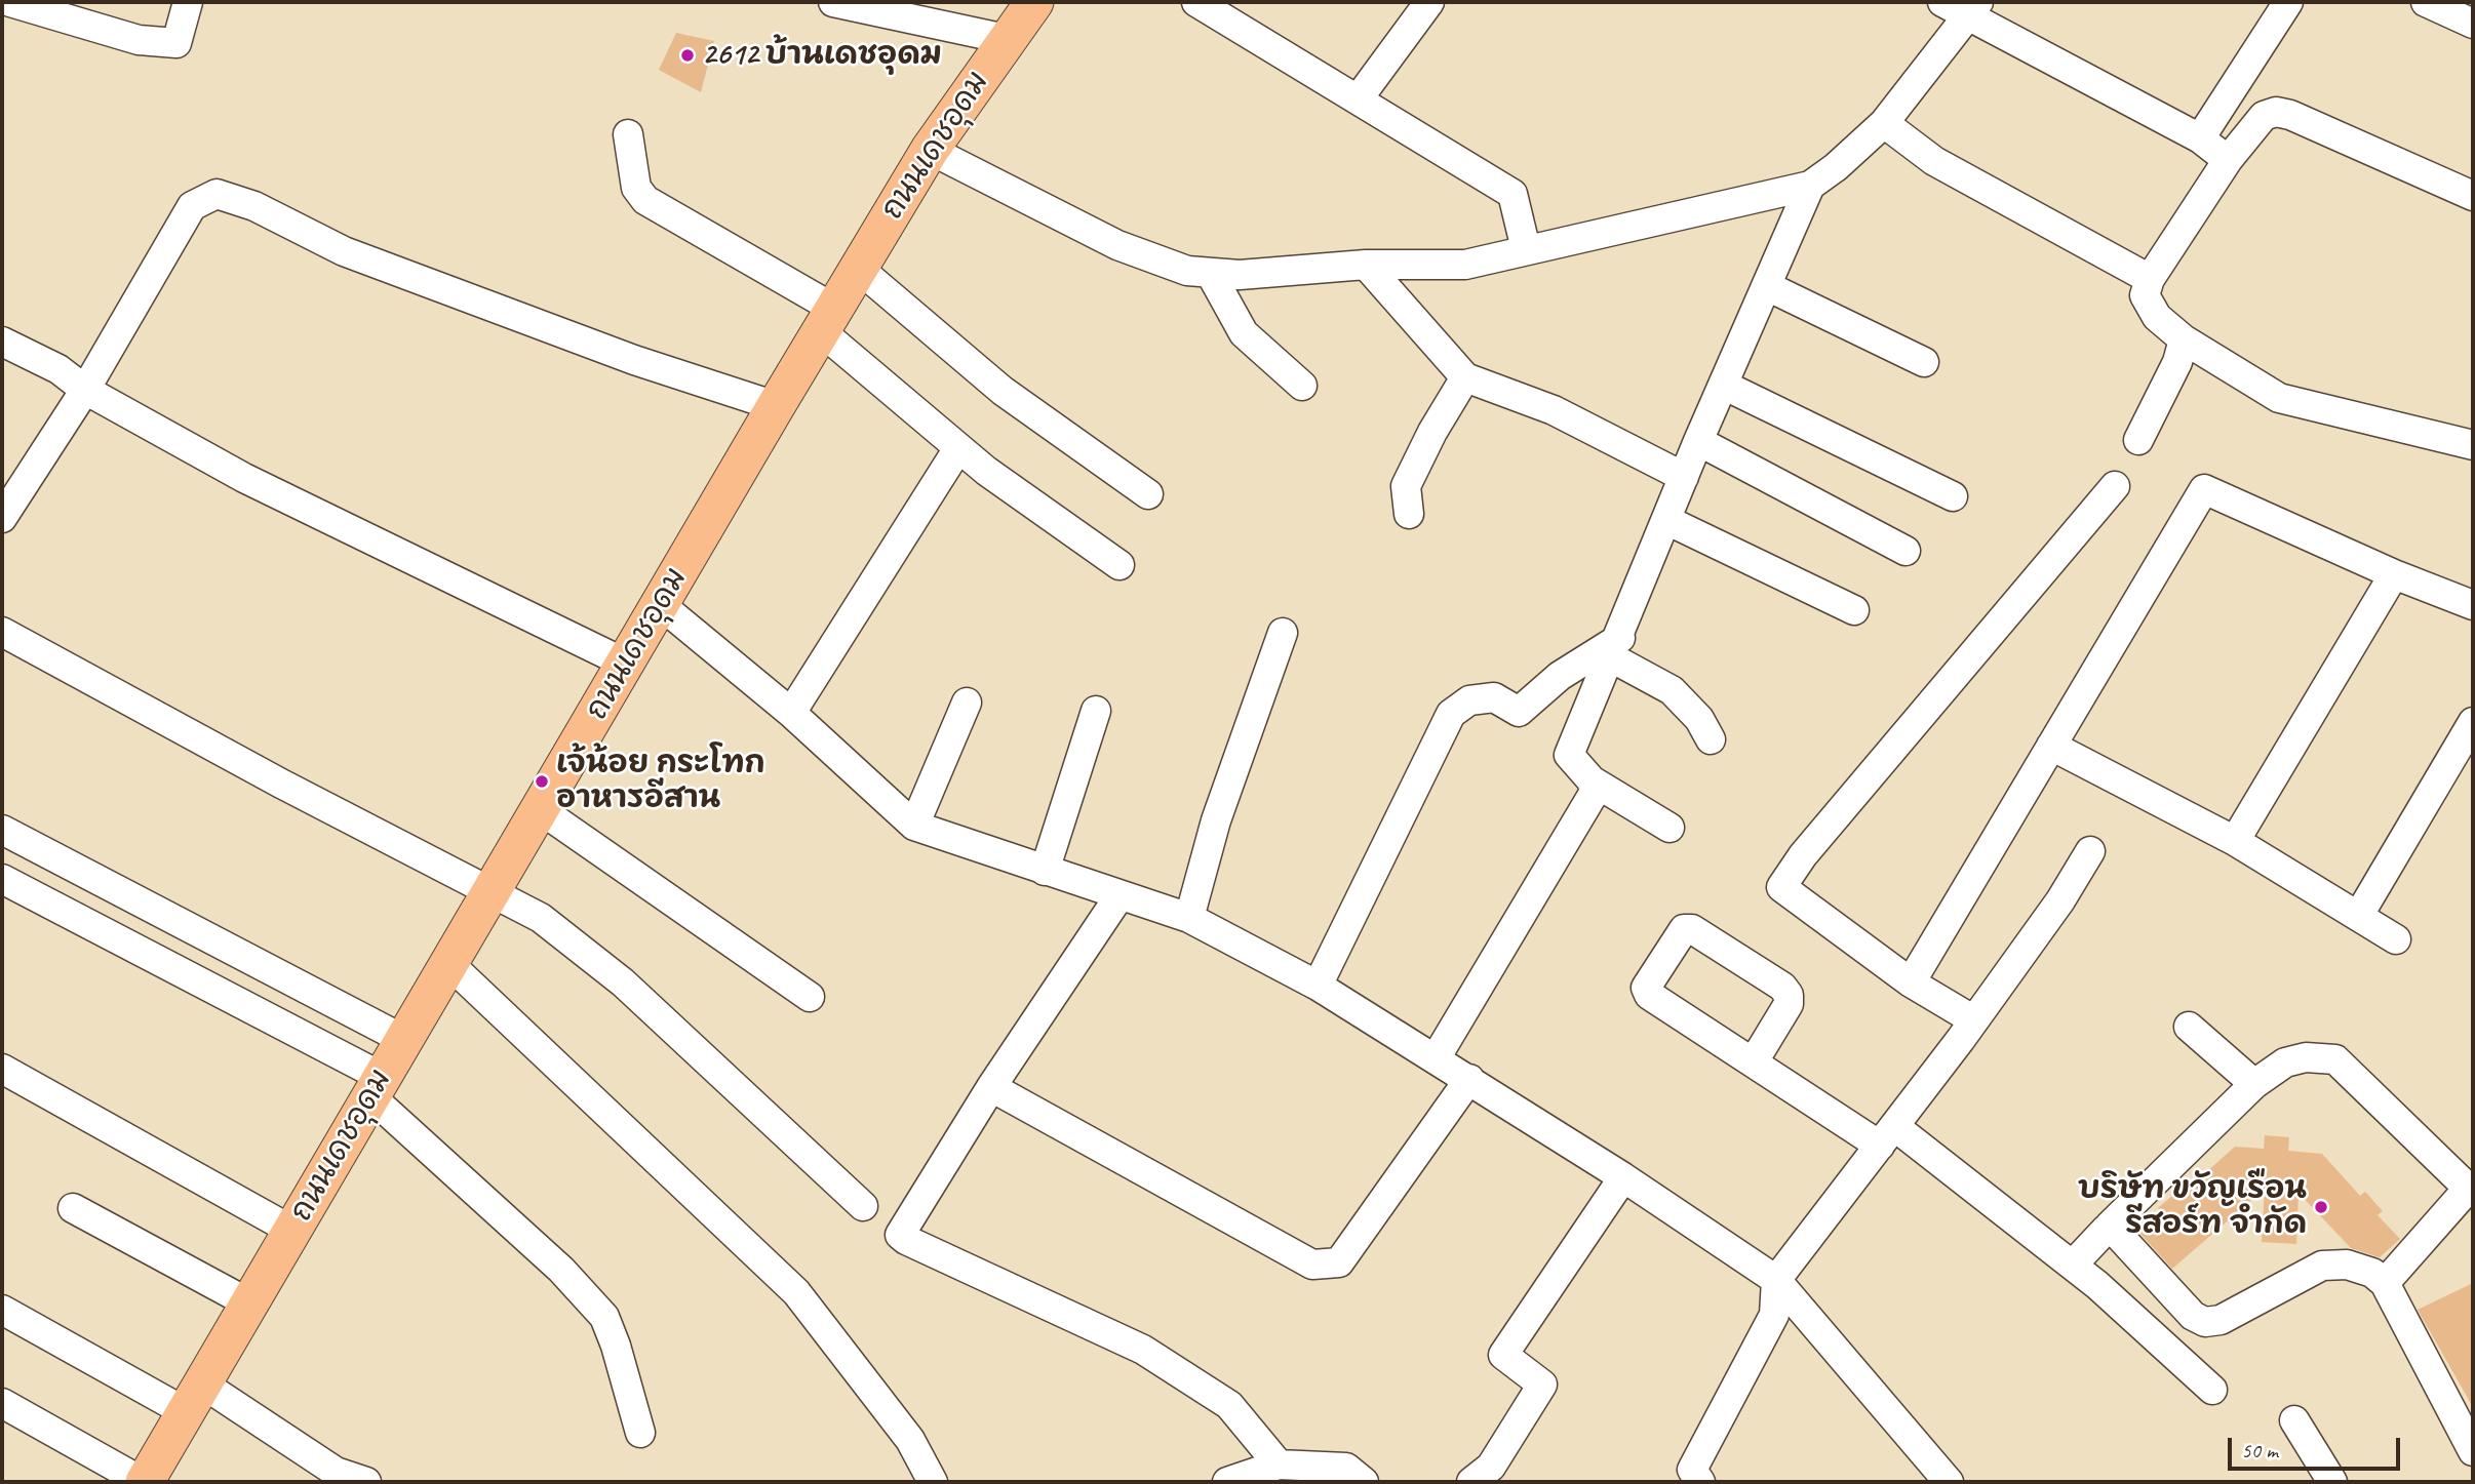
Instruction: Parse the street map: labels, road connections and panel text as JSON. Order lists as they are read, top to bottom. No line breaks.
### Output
{"streets":{"main road":["ถนนเดชอุดม"]},"places":["2612 บ้านเดชอุดม","เจ้น้อย กระโทก อาหารอีสาน","บริษัท ขวัญเรือน รีสอร์ท จำกัด"],"scale_bar":"50 m"}
